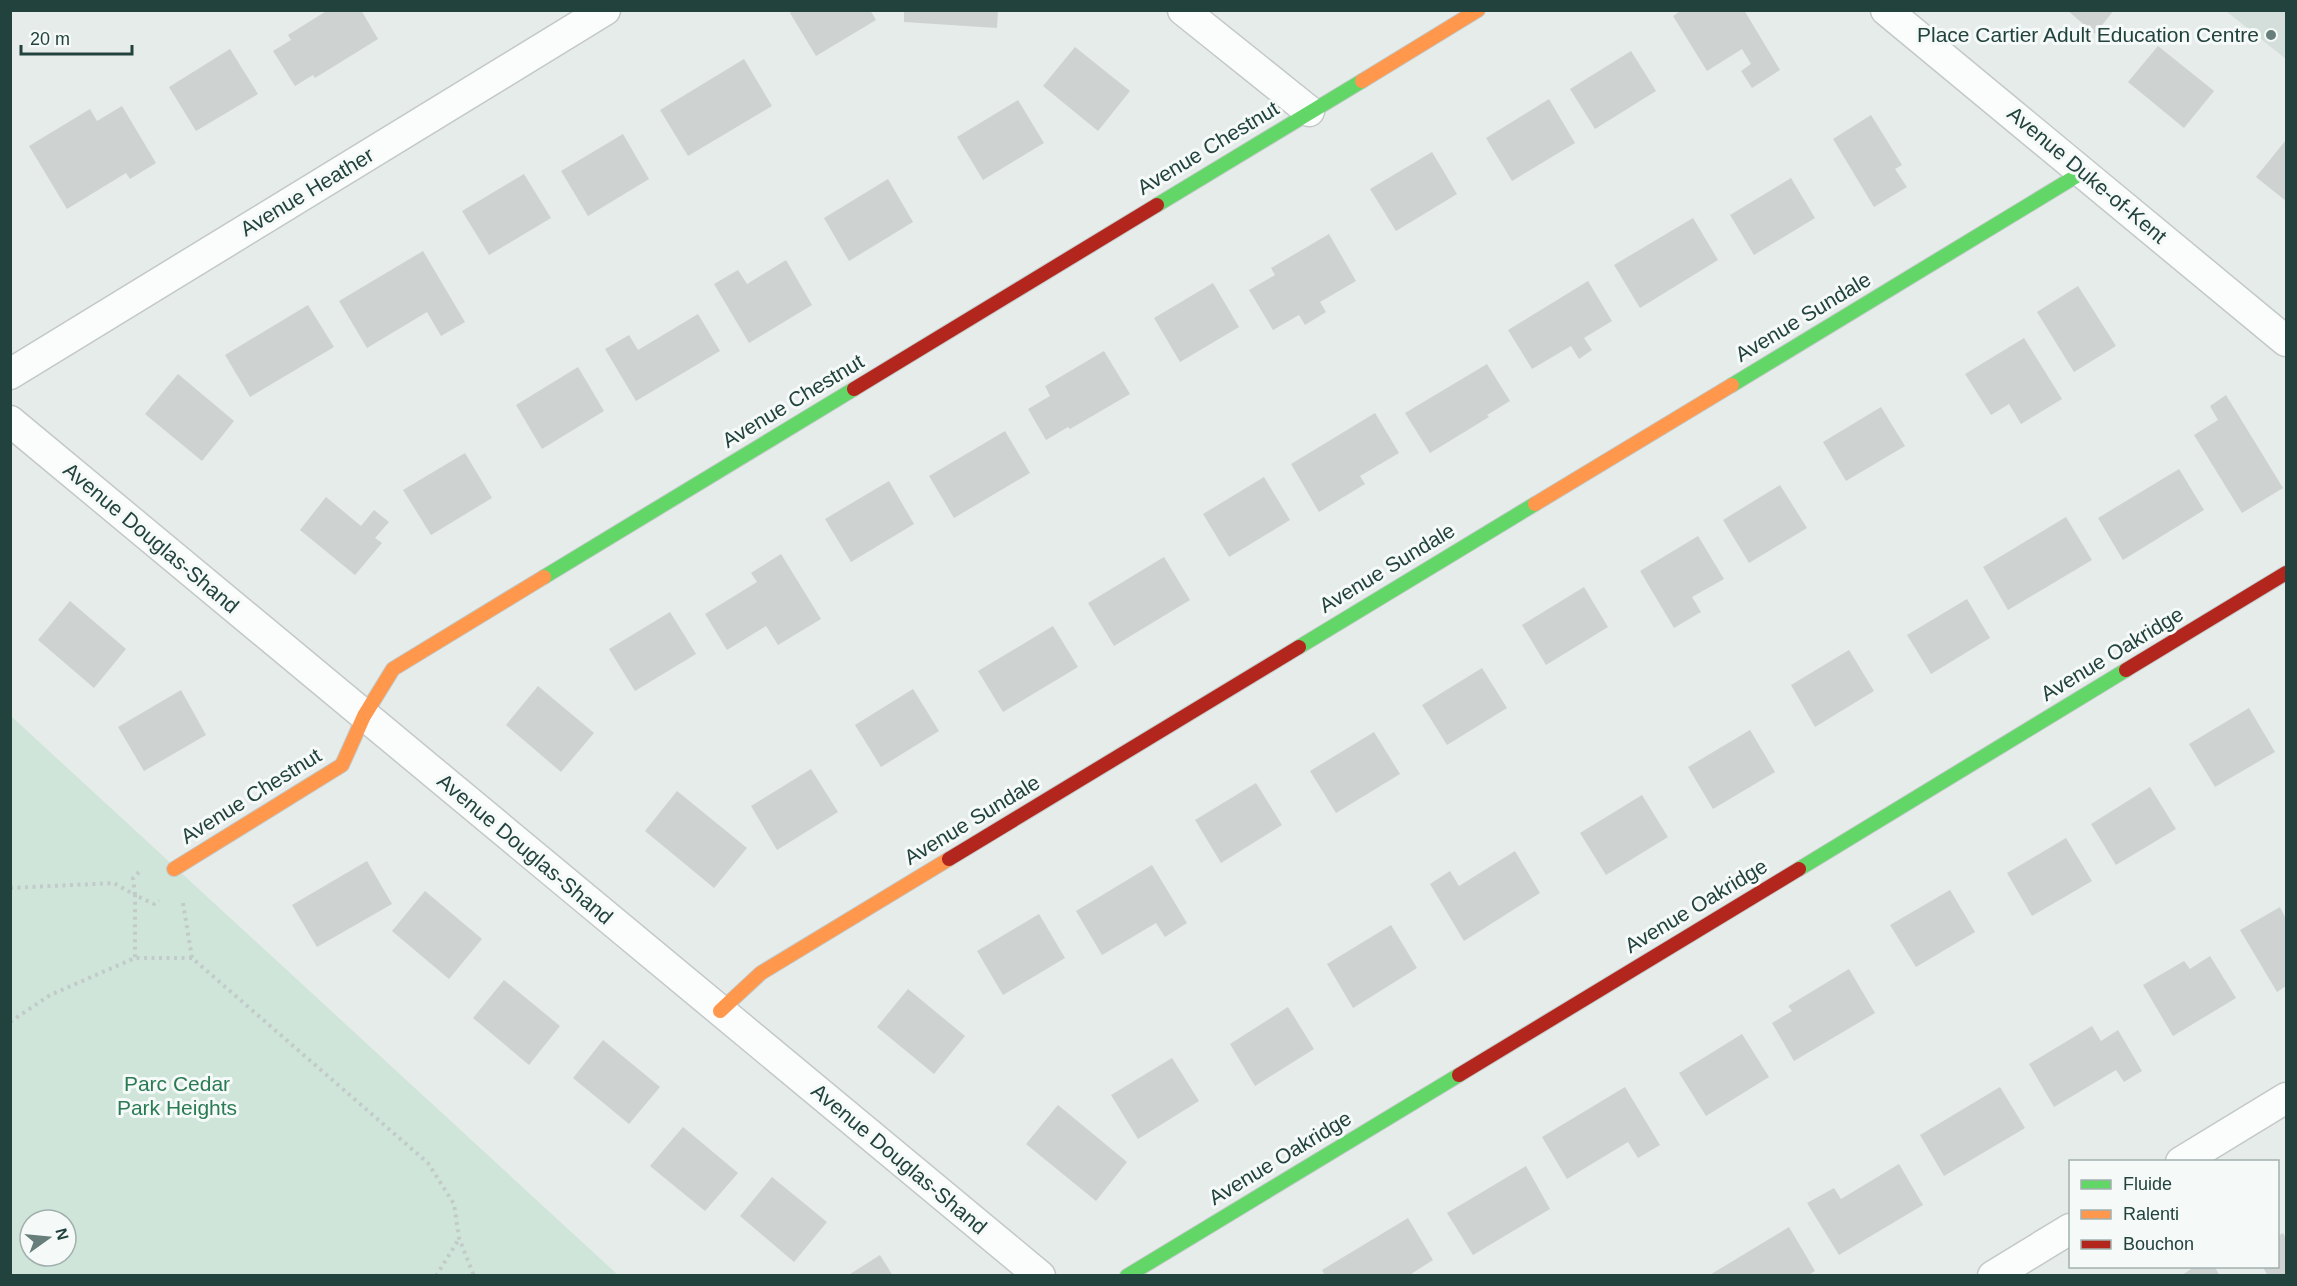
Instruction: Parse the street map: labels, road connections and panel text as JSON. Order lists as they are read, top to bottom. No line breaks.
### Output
{"streets":{"street":["Avenue Chestnut","Avenue Duke-of-Kent","Avenue Heather","Avenue Sundale","Avenue Douglas-Shand","Avenue Oakridge"]},"crossings":[["Avenue Chestnut","Avenue Douglas-Shand"],["Avenue Duke-of-Kent","Avenue Sundale"],["Avenue Sundale","Avenue Douglas-Shand"]],"parks":["Parc Cedar Park Heights"],"places":["Place Cartier Adult Education Centre"],"legend":["Fluide","Ralenti","Bouchon"],"scale_bar":"20 m","north":"right"}
